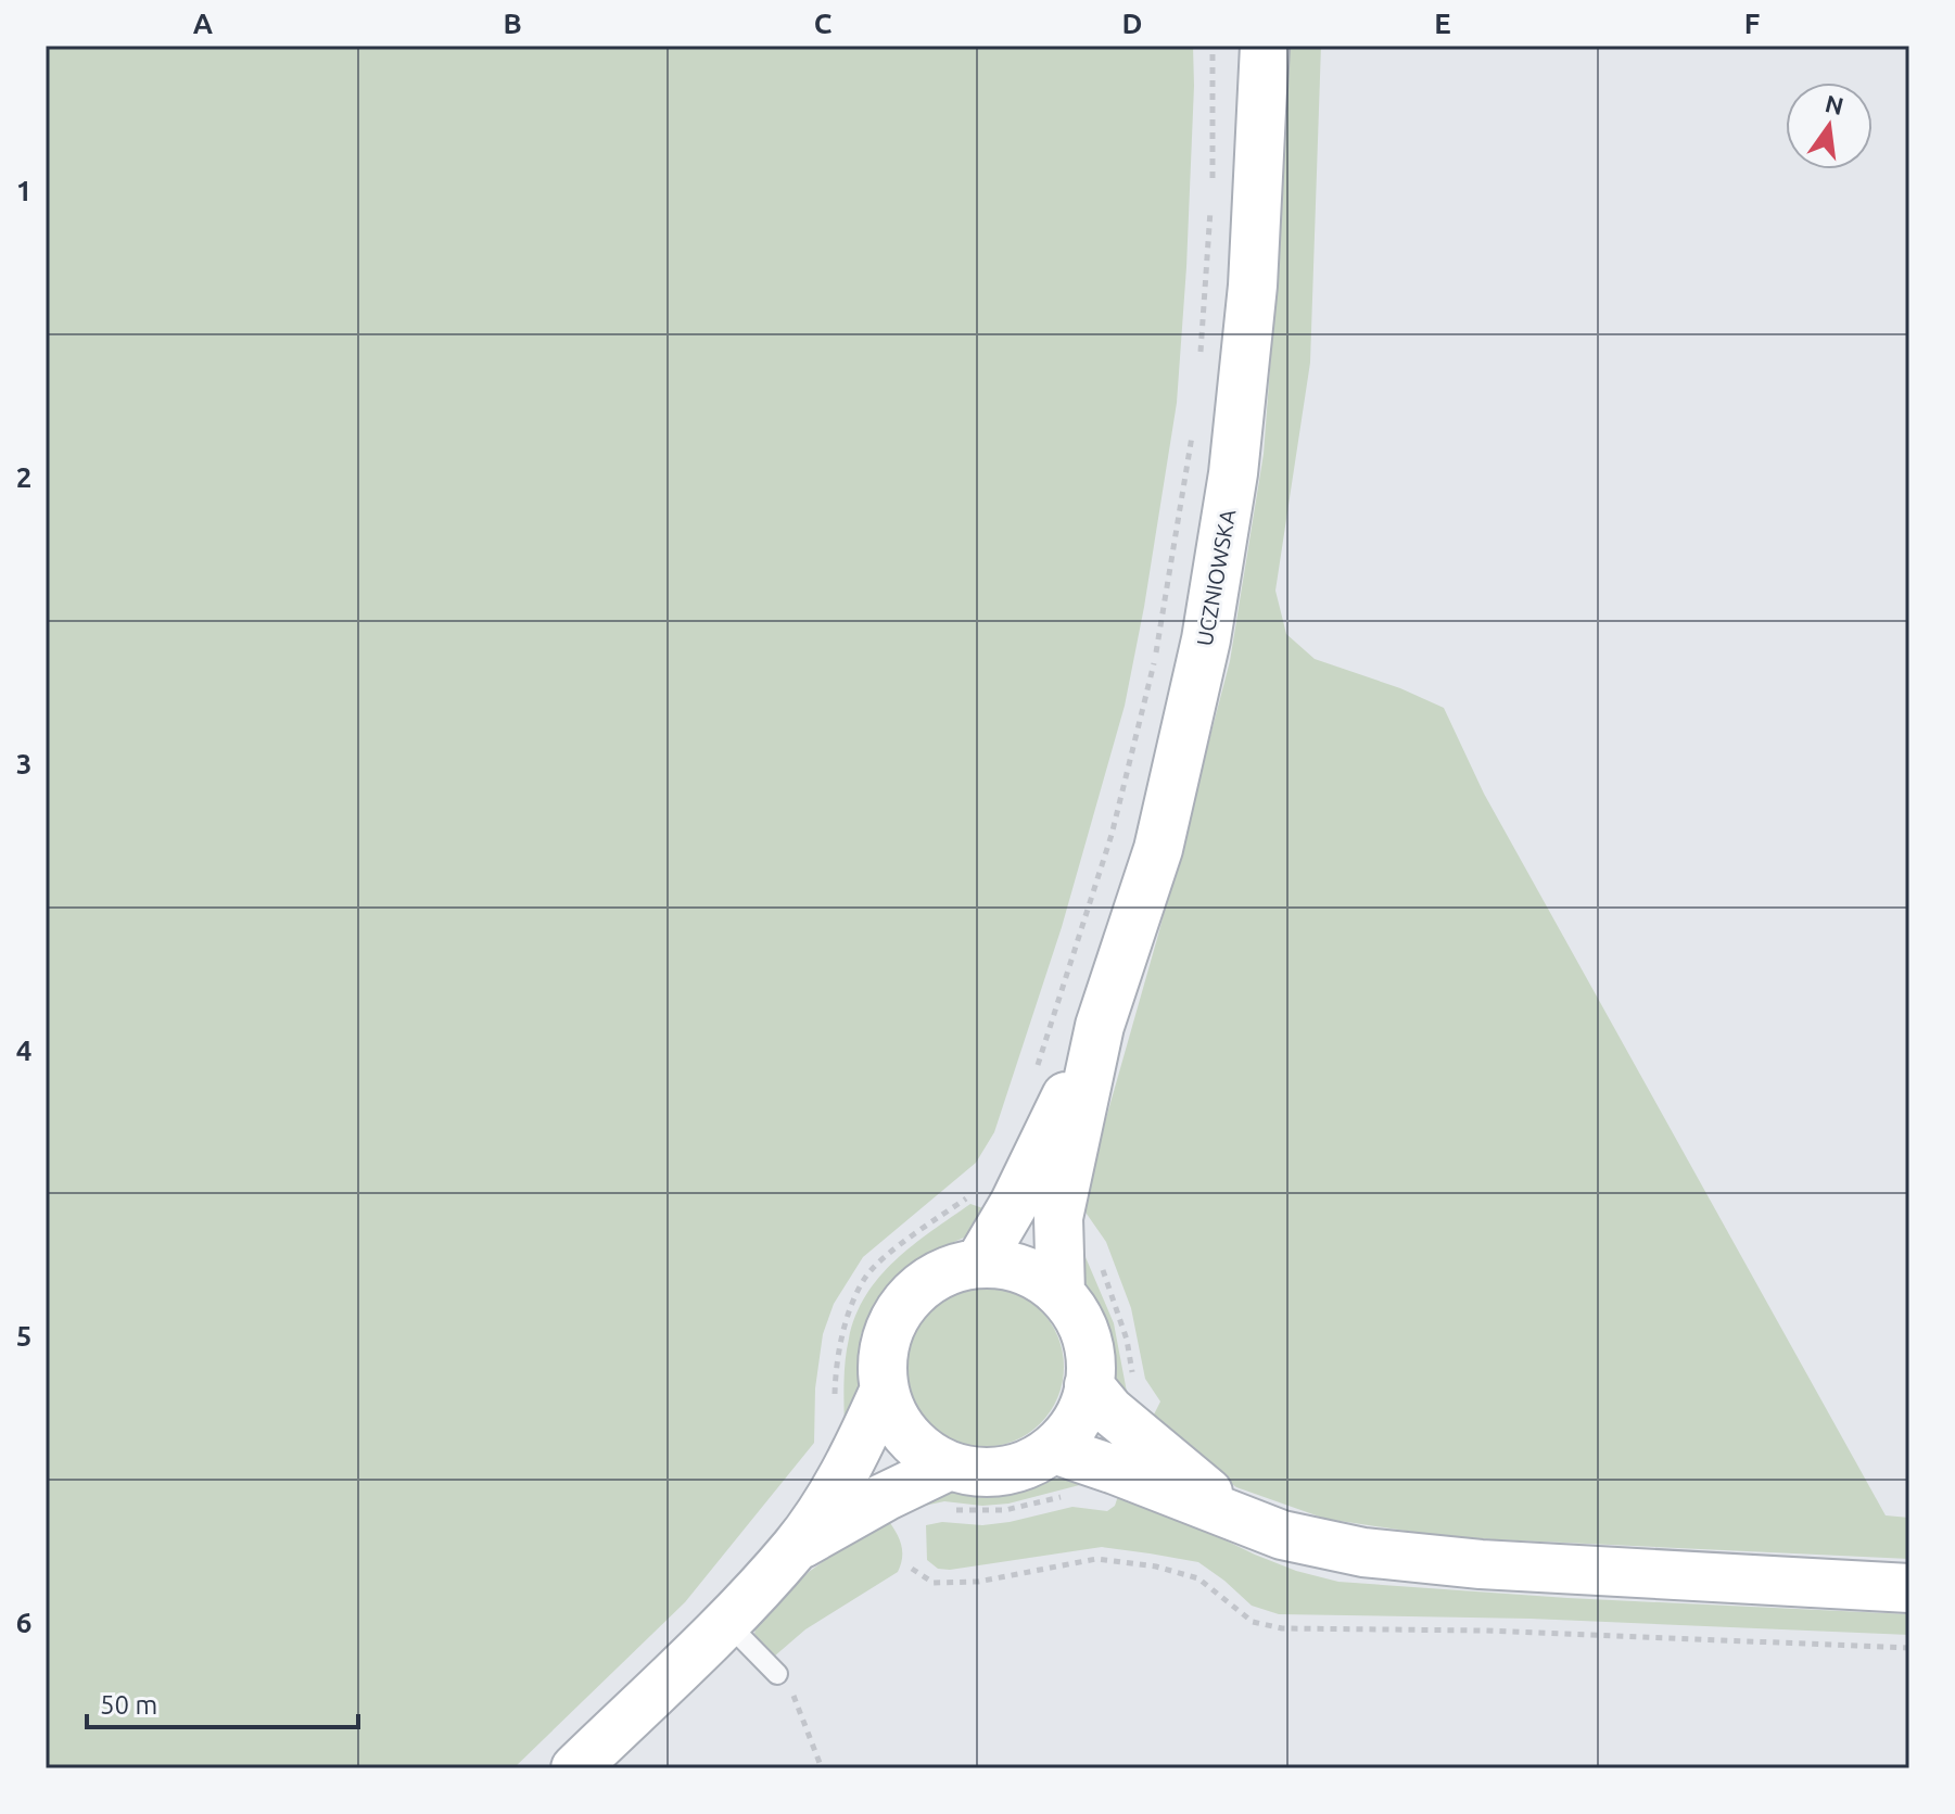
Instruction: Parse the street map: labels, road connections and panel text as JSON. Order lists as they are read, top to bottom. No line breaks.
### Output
{"streets":{"main road":["UCZNIOWSKA"]},"scale_bar":"50 m","north":"top","grid":{"columns":["A","B","C","D","E","F"],"rows":["1","2","3","4","5","6"]}}
